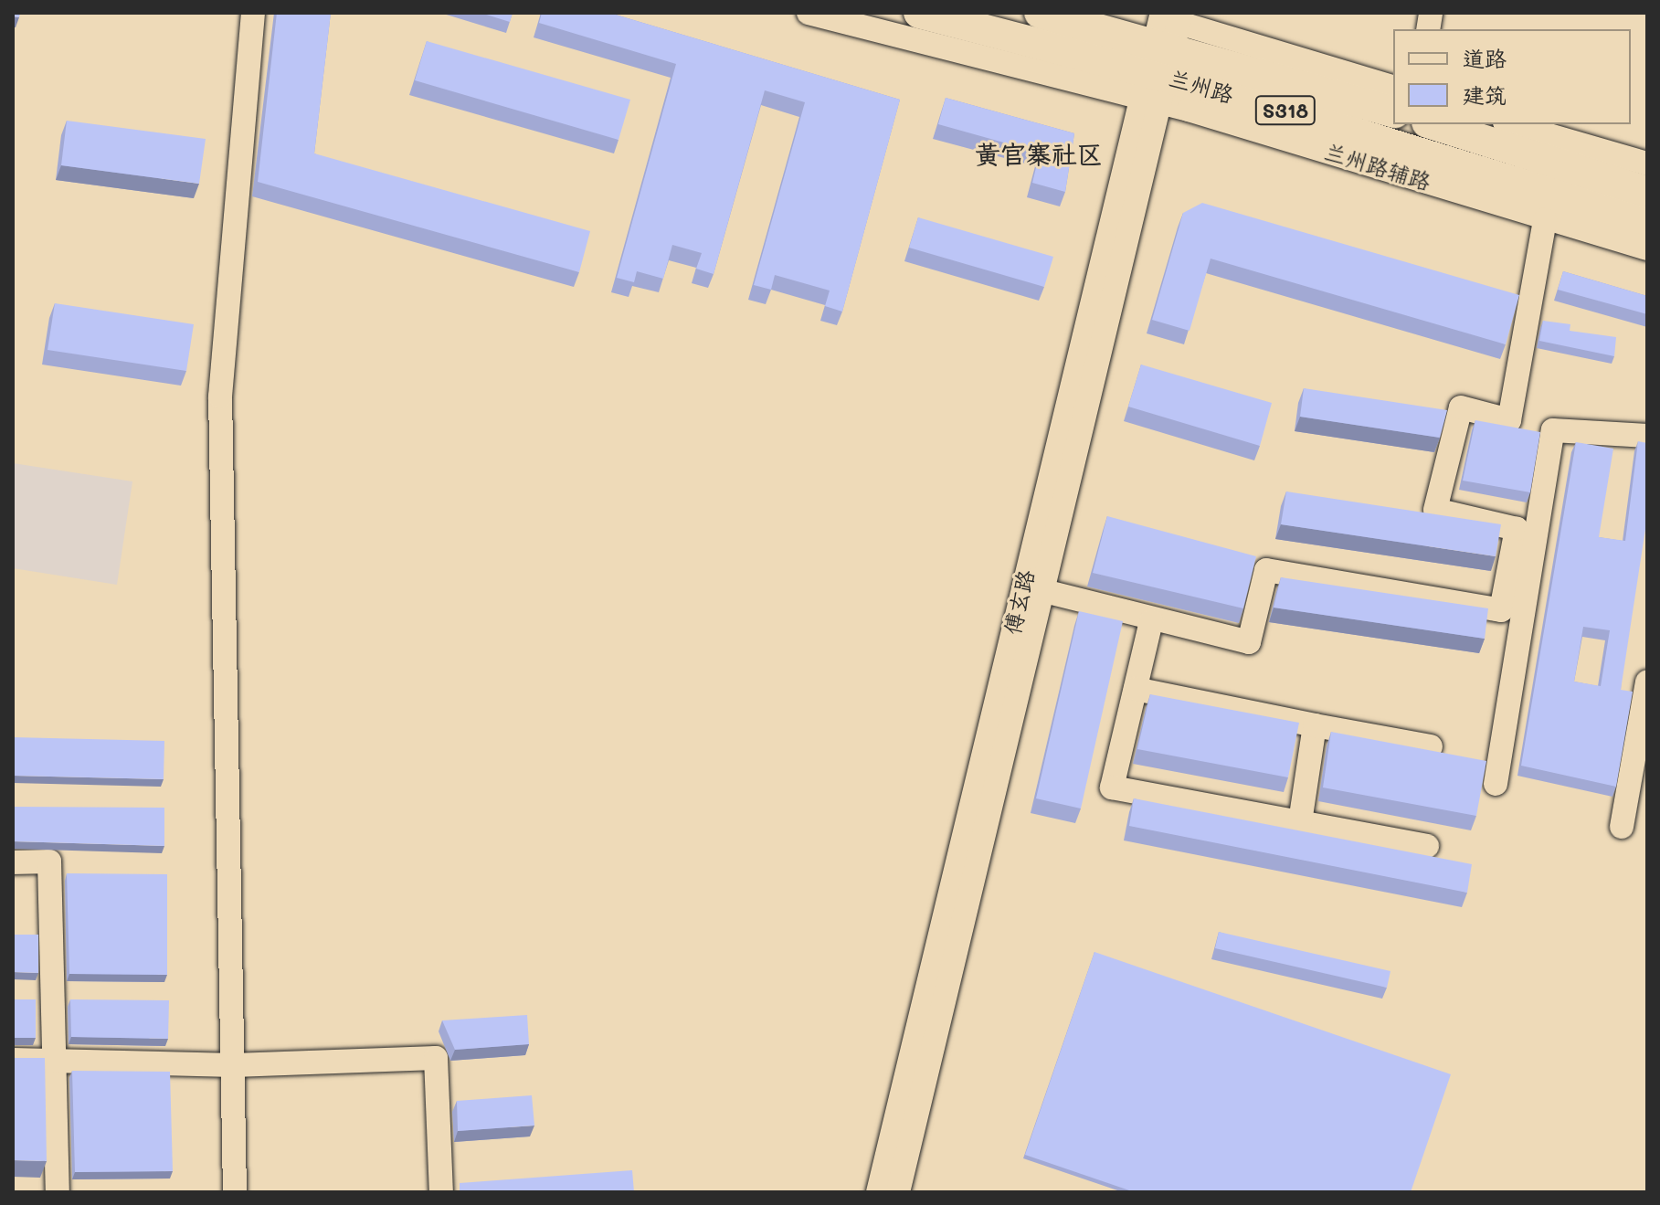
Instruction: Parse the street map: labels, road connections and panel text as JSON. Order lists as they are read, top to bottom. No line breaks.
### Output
{"streets":{"main road":["兰州路","S318"],"street":["兰州路辅路","傅玄路"]},"crossings":[["兰州路","兰州路辅路"],["兰州路","傅玄路"],["兰州路辅路","傅玄路"]],"districts":["黄官寨社区"],"legend":["道路","建筑"]}
